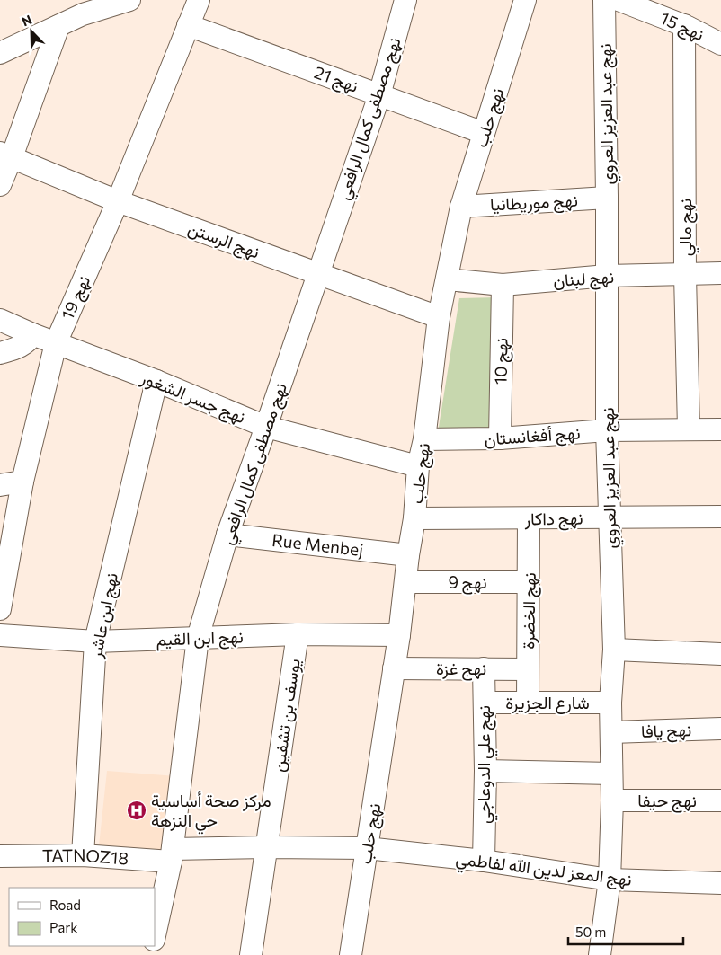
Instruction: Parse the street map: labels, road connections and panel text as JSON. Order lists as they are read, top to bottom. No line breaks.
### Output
{"streets":{"street":["نهج 15","نهج 21","نهج عبد العزيز العروي","نهج حلب","نهج مصطفى كمال الرافعي","نهج موريطانيا","نهج مالي","نهج الرستن","نهج لبنان","نهج 19","نهج 10","نهج جسر الشغور","نهج أفغانستان","نهج داكار","Rue Menbej","نهج 9","نهج الخضرة","نهج ابن عاشر","نهج ابن القيم","نهج غزة","شارع الجزيرة","يوسف بن تشفين","نهج يافا","نهج علي الدوعاجي","نهج حيفا","TATNOZ18","نهج المعز لدين الله لفاطمي"]},"crossings":[["نهج 15","نهج مالي"],["نهج 21","نهج حلب"],["نهج 21","نهج مصطفى كمال الرافعي"],["نهج 21","نهج 19"],["نهج عبد العزيز العروي","نهج موريطانيا"],["نهج عبد العزيز العروي","نهج لبنان"],["نهج عبد العزيز العروي","نهج أفغانستان"],["نهج عبد العزيز العروي","نهج داكار"],["نهج عبد العزيز العروي","شارع الجزيرة"],["نهج عبد العزيز العروي","نهج يافا"],["نهج عبد العزيز العروي","نهج حيفا"],["نهج عبد العزيز العروي","نهج المعز لدين الله لفاطمي"],["نهج حلب","نهج موريطانيا"],["نهج حلب","نهج الرستن"],["نهج حلب","نهج لبنان"],["نهج حلب","نهج جسر الشغور"],["نهج حلب","نهج أفغانستان"],["نهج حلب","نهج داكار"],["نهج حلب","Rue Menbej"],["نهج حلب","نهج 9"],["نهج حلب","نهج ابن القيم"],["نهج حلب","نهج غزة"],["نهج حلب","نهج المعز لدين الله لفاطمي"],["نهج مصطفى كمال الرافعي","نهج الرستن"],["نهج مصطفى كمال الرافعي","نهج جسر الشغور"],["نهج مصطفى كمال الرافعي","Rue Menbej"],["نهج مصطفى كمال الرافعي","نهج ابن القيم"],["نهج مصطفى كمال الرافعي","TATNOZ18"],["نهج مالي","نهج لبنان"],["نهج مالي","نهج أفغانستان"],["نهج الرستن","نهج 19"],["نهج لبنان","نهج 10"],["نهج 19","نهج جسر الشغور"],["نهج 10","نهج أفغانستان"],["نهج جسر الشغور","نهج ابن عاشر"],["نهج داكار","نهج الخضرة"],["نهج 9","نهج الخضرة"],["نهج الخضرة","نهج غزة"],["نهج الخضرة","شارع الجزيرة"],["نهج ابن عاشر","نهج ابن القيم"],["نهج ابن عاشر","TATNOZ18"],["نهج ابن القيم","يوسف بن تشفين"],["نهج غزة","نهج علي الدوعاجي"],["شارع الجزيرة","نهج علي الدوعاجي"],["يوسف بن تشفين","TATNOZ18"],["يوسف بن تشفين","نهج المعز لدين الله لفاطمي"],["نهج علي الدوعاجي","نهج المعز لدين الله لفاطمي"],["TATNOZ18","نهج المعز لدين الله لفاطمي"]],"places":{"hospital":["مركز صحة أساسية حي النزهة"]},"legend":["Road","Park"],"scale_bar":"50 m","north":"top left"}
